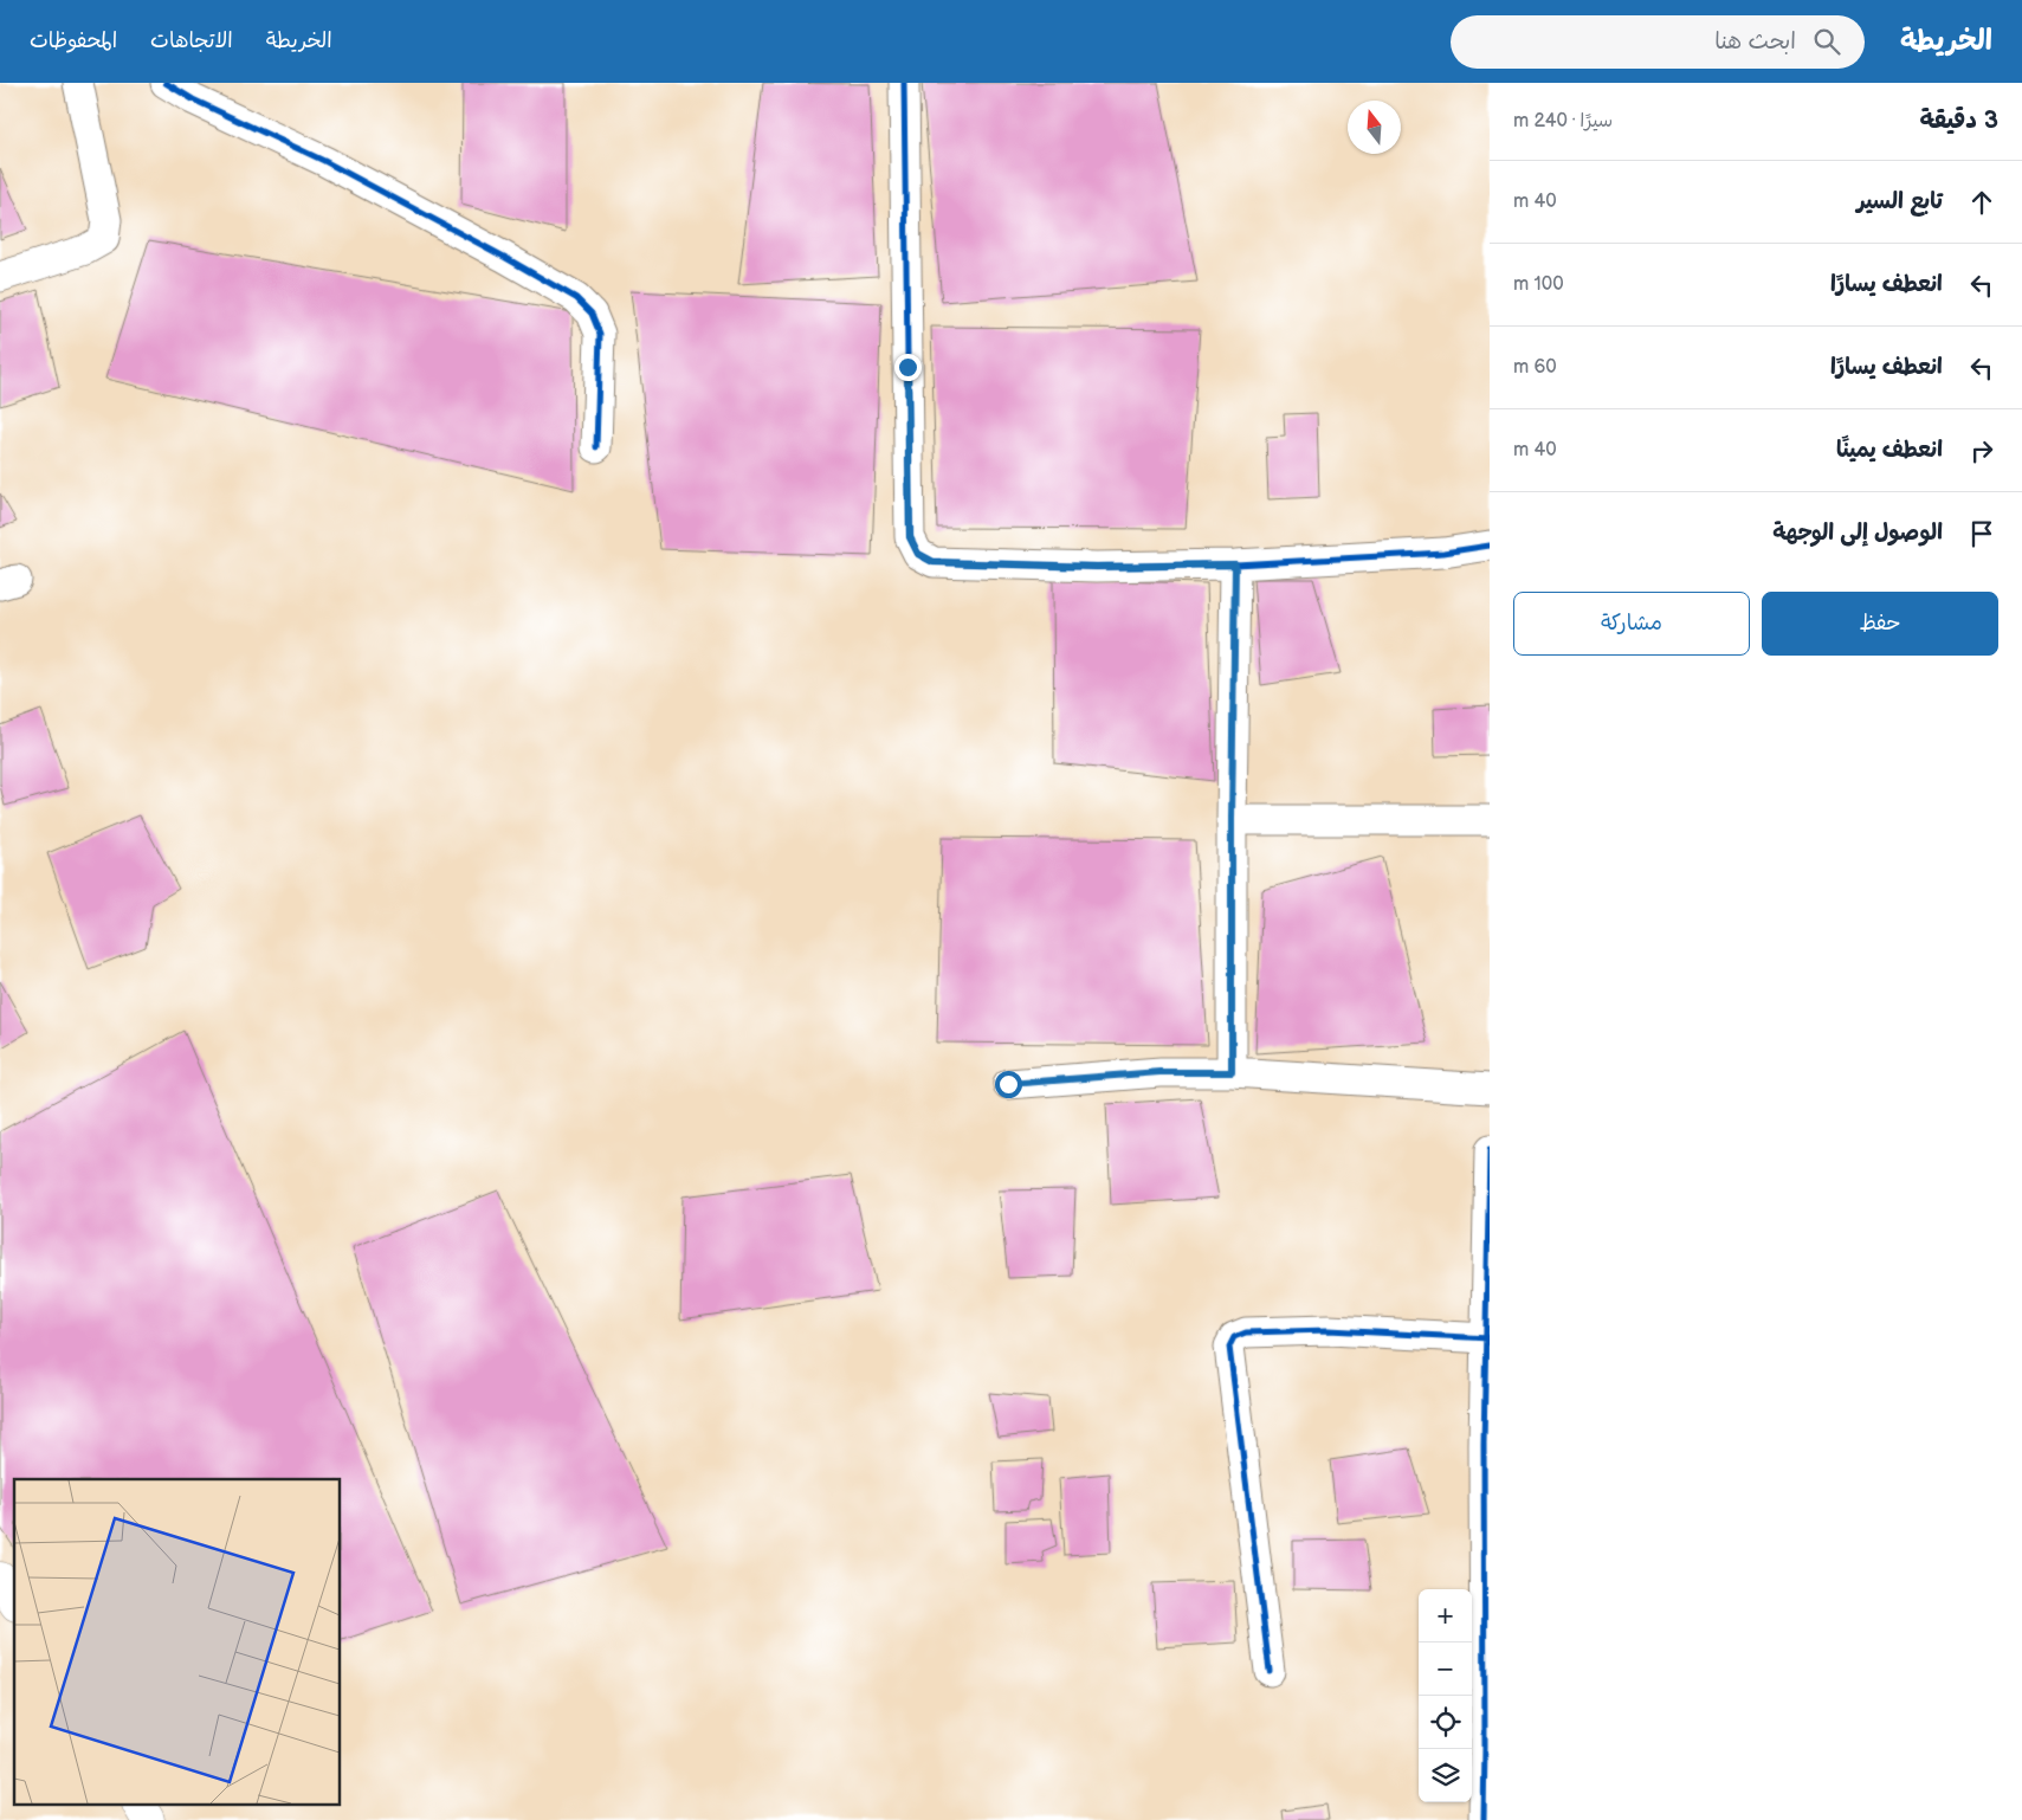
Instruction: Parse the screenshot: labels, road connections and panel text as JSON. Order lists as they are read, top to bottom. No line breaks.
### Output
{"north":"top","page":{"header":"الخريطة","search":"ابحث هنا","nav":["الخريطة","الاتجاهات","المحفوظات"],"heading":["3 دقيقة","سيرًا · 240 m"],"list":[["تابع السير","40 m"],["انعطف يسارًا","100 m"],["انعطف يسارًا","60 m"],["انعطف يمينًا","40 m"],"الوصول إلى الوجهة"],"buttons":["حفظ","مشاركة"],"map_buttons":["+","−"]}}
